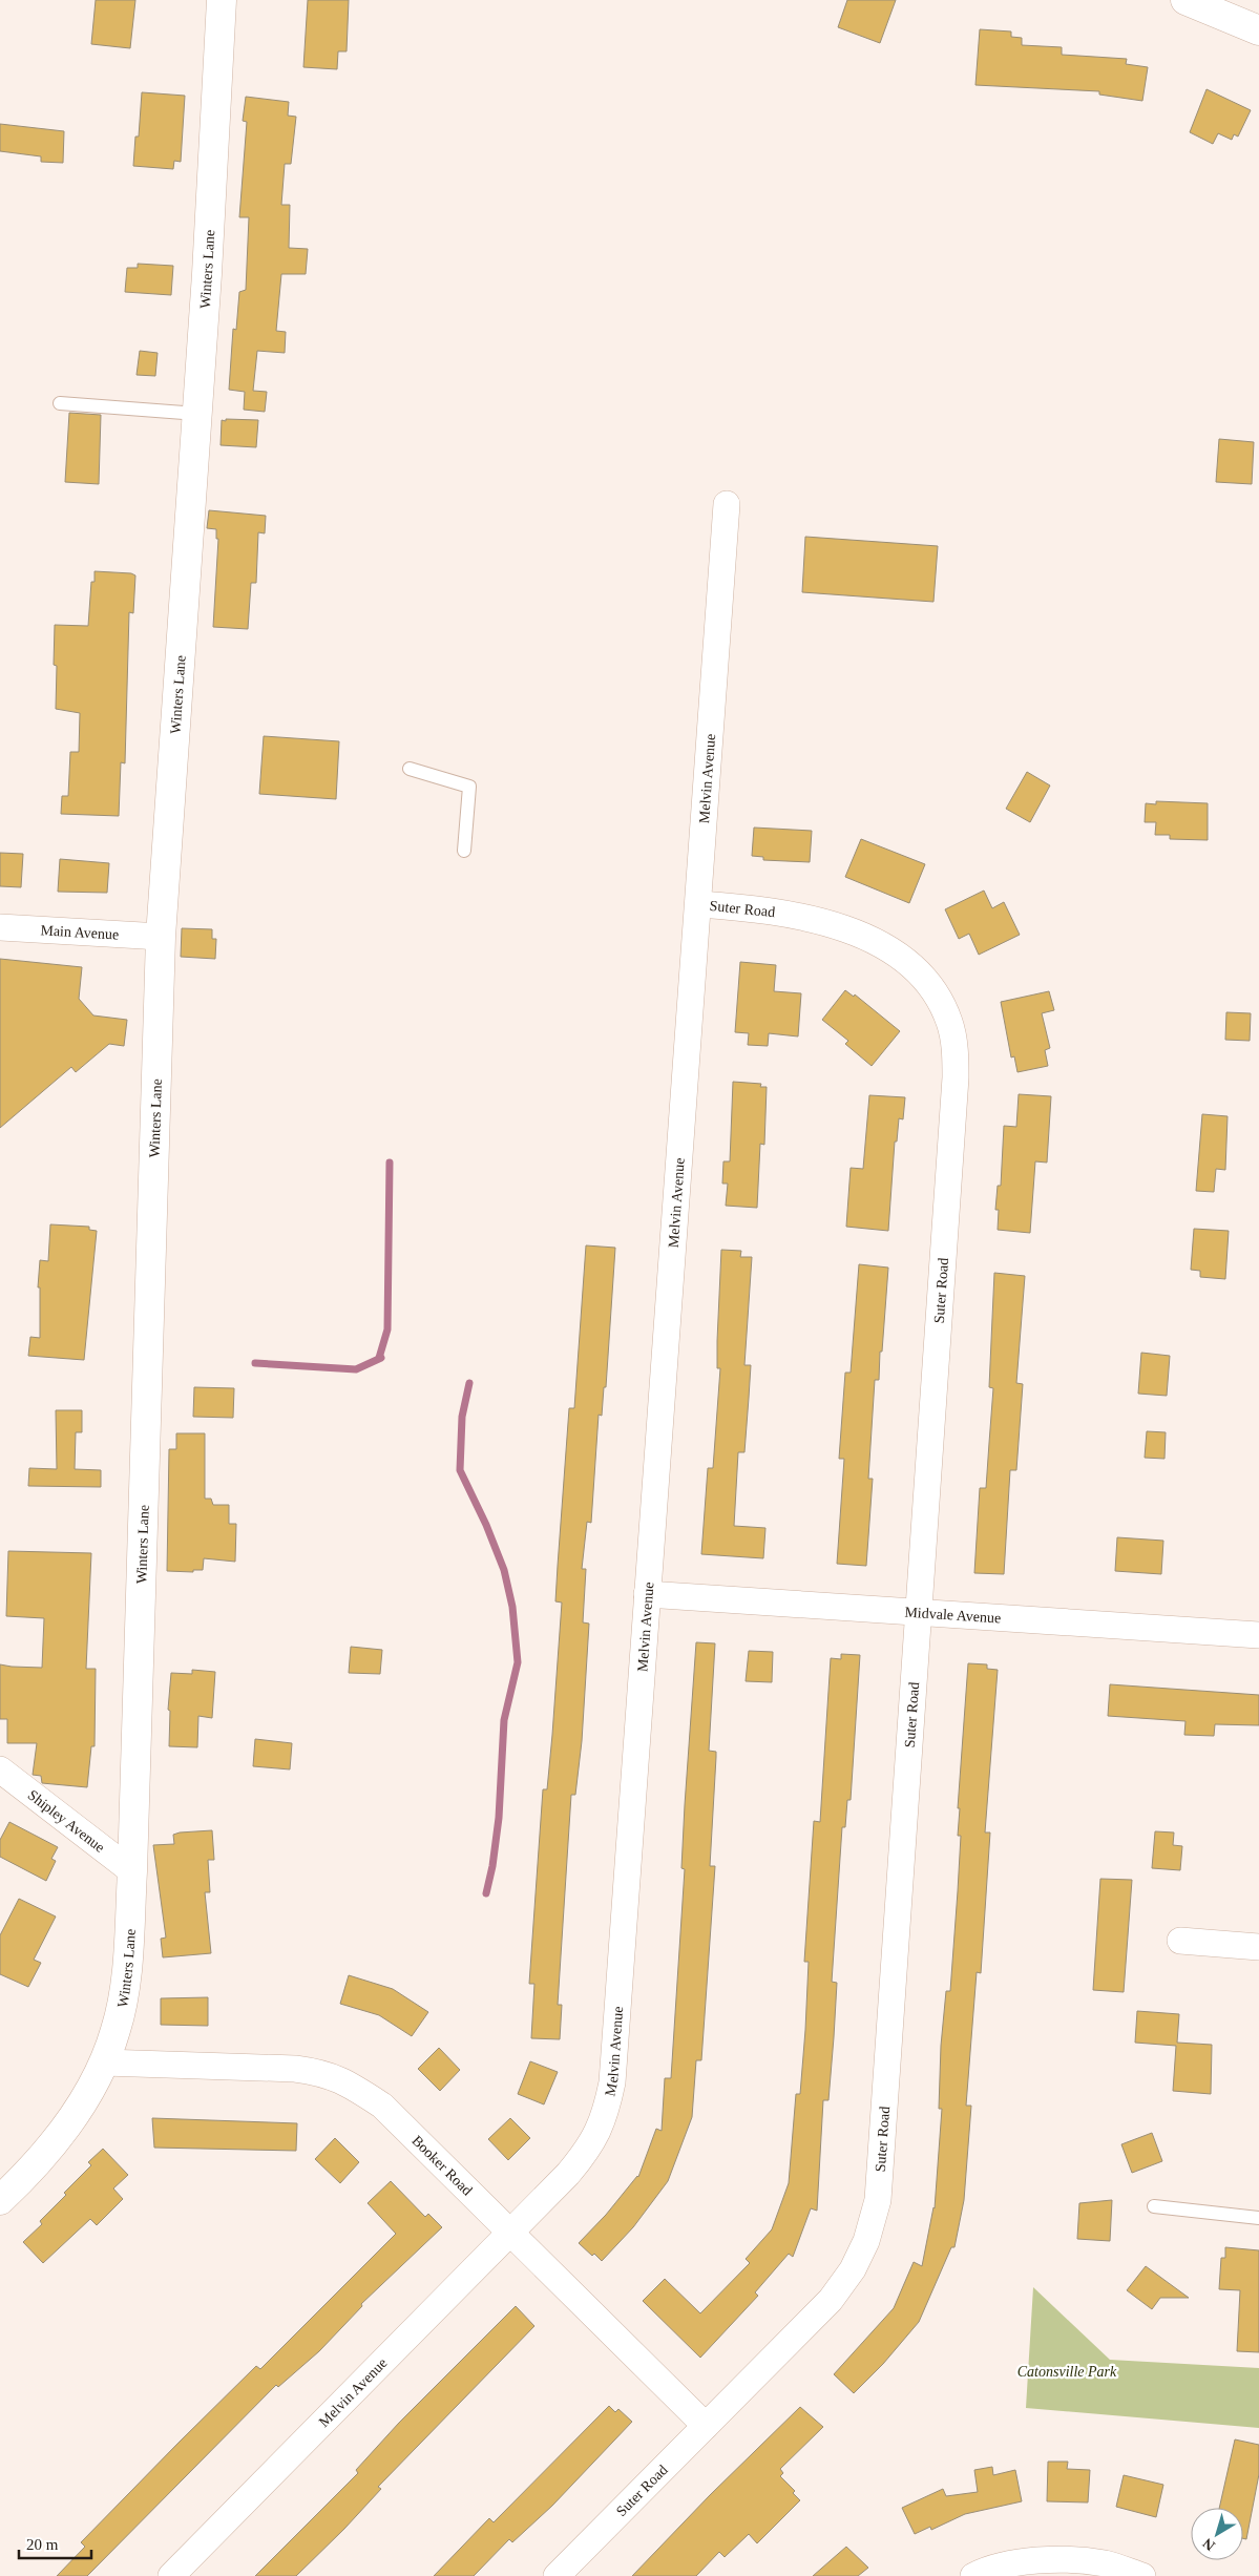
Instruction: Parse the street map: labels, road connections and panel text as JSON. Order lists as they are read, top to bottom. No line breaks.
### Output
{"streets":{"street":["Winters Lane","Melvin Avenue","Suter Road","Main Avenue","Midvale Avenue","Shipley Avenue","Booker Road"]},"crossings":[["Winters Lane","Main Avenue"],["Winters Lane","Shipley Avenue"],["Winters Lane","Booker Road"],["Melvin Avenue","Suter Road"],["Melvin Avenue","Midvale Avenue"],["Melvin Avenue","Booker Road"],["Suter Road","Midvale Avenue"],["Suter Road","Booker Road"]],"parks":["Catonsville Park"],"scale_bar":"20 m","north":"bottom left"}
